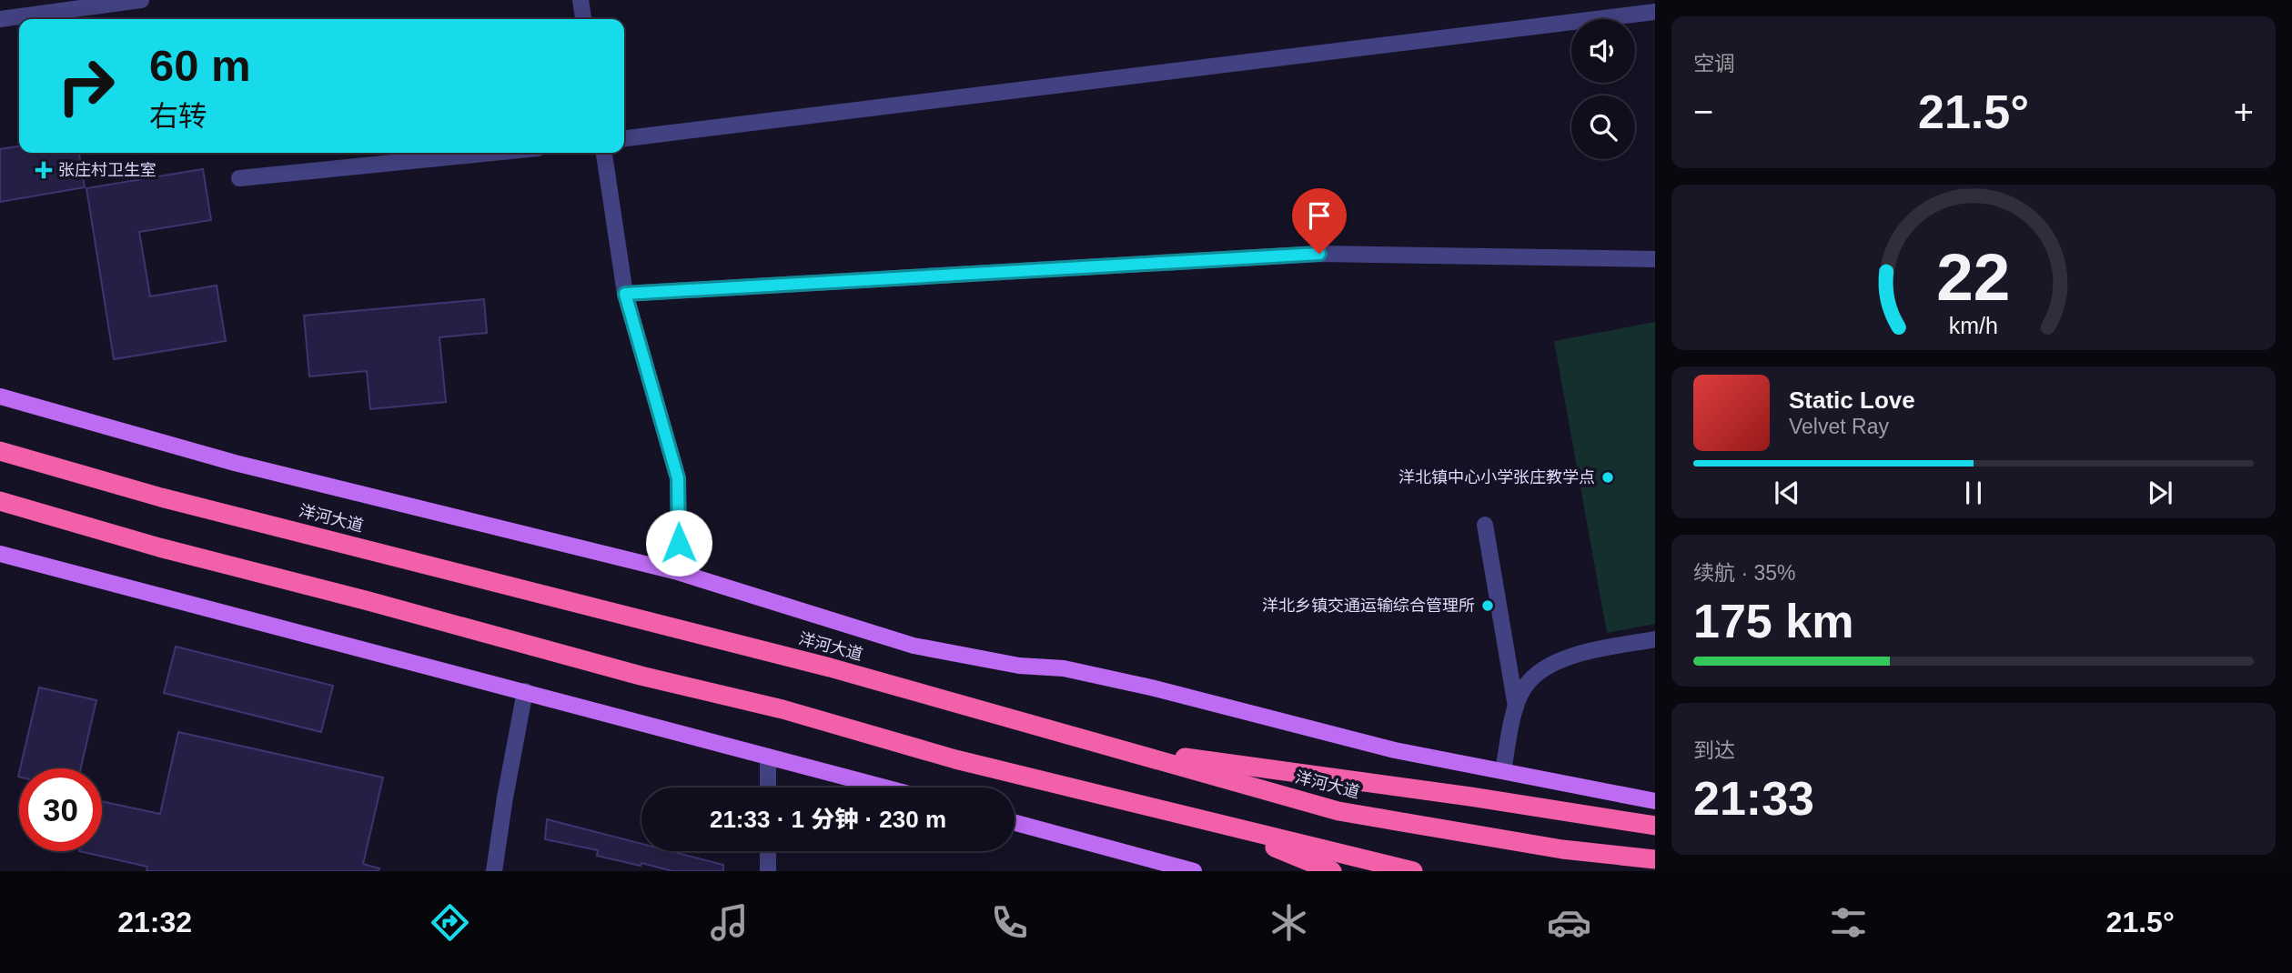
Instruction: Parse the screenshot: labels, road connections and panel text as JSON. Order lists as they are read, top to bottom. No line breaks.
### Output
{"streets":{"highway":["洋河大道"]},"places":{"health":["张庄村卫生室"],"other":["洋北镇中心小学张庄教学点","洋北乡镇交通运输综合管理所"]},"page":{"tile":["空调",["续航 · 35%","175 km"],["到达","21:33"]],"turn":["60 m","右转"],"heat":["−","21.5°","+"],"song":["Static Love","Velvet Ray"],"limit":"30","trip":"21:33 · 1 分钟 · 230 m","tabs":["21:32","21.5°"],"gauge":["22","km/h"]}}
